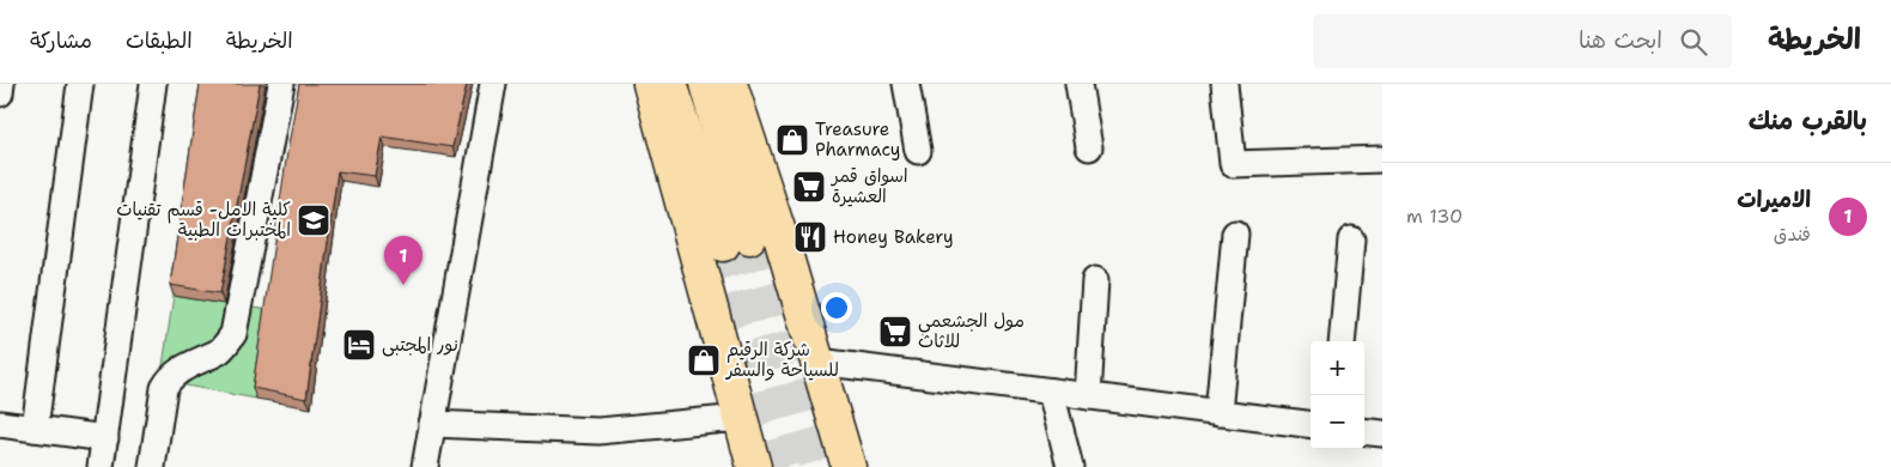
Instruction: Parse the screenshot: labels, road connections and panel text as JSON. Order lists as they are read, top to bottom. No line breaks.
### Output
{"places":{"shop":["Treasure Pharmacy","شركة الرقيم للسياحة والسفر"],"supermarket":["اسواق قمر العشيرة","مول الجشعمي للاثاث"],"school or university":["كلية الامل- قسم تقنيات المختبرات الطبية"],"restaurant":["Honey Bakery"],"hotel":["نور المجتبى"]},"page":{"header":"الخريطة","search":"ابحث هنا","nav":["الخريطة","الطبقات","مشاركة"],"heading":"بالقرب منك","list":[{"mark":"1","name":"الاميرات","note":"فندق","value":"130 m"}],"pins":"1","map_buttons":["+","−"]}}
